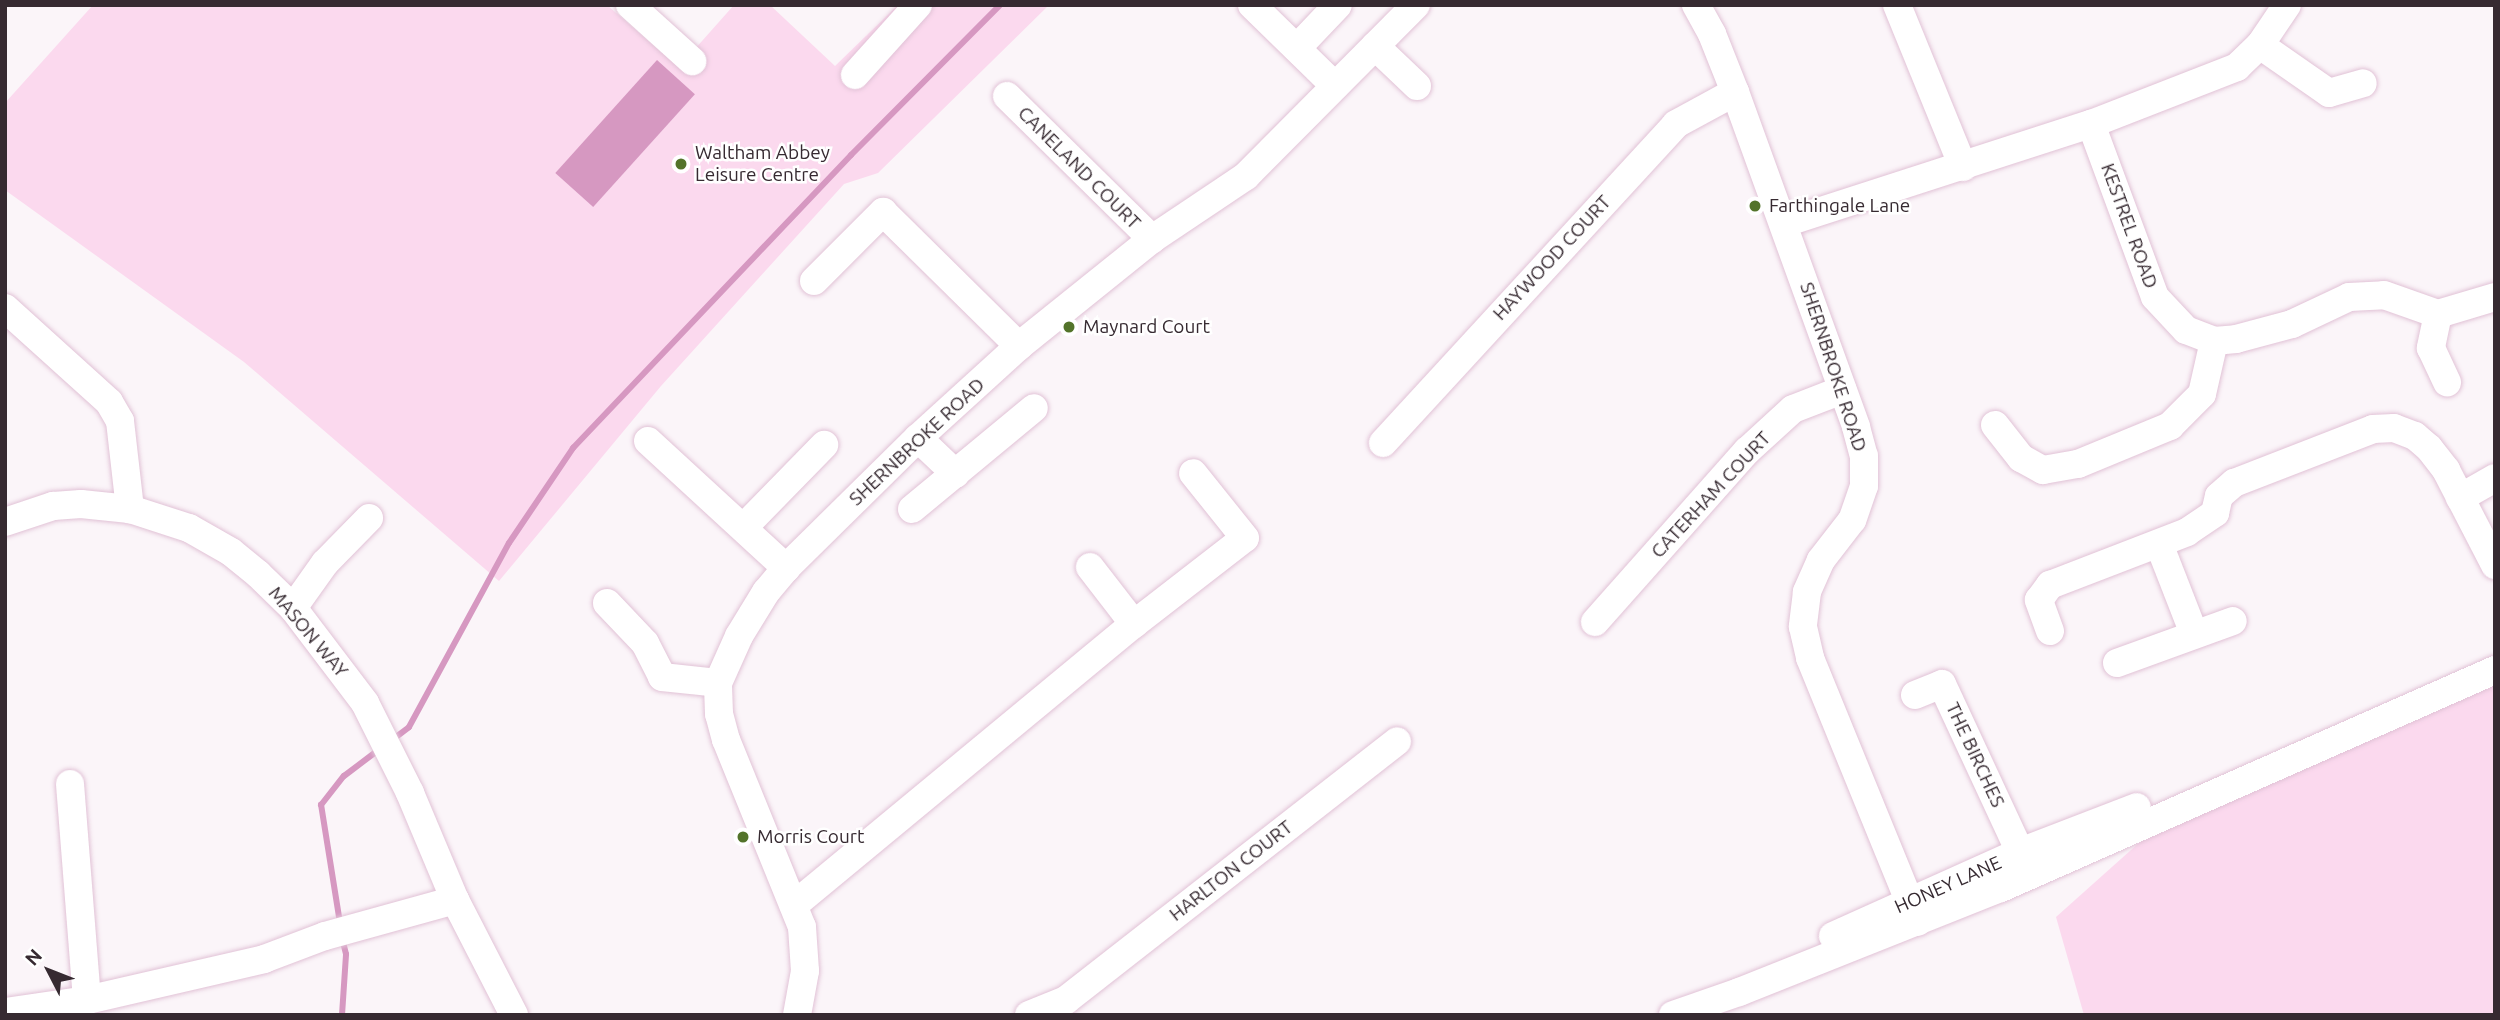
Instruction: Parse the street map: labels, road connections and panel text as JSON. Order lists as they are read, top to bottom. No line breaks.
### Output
{"streets":{"street":["CANELAND COURT","KESTREL ROAD","HAYWOOD COURT","SHERNBROKE ROAD","CATERHAM COURT","MASON WAY","THE BIRCHES","HARLTON COURT","HONEY LANE"]},"crossings":[["CANELAND COURT","SHERNBROKE ROAD"],["HAYWOOD COURT","SHERNBROKE ROAD"],["SHERNBROKE ROAD","CATERHAM COURT"],["SHERNBROKE ROAD","HONEY LANE"],["THE BIRCHES","HONEY LANE"]],"places":["Waltham Abbey Leisure Centre","Farthingale Lane","Maynard Court","Morris Court"],"north":"top left"}
